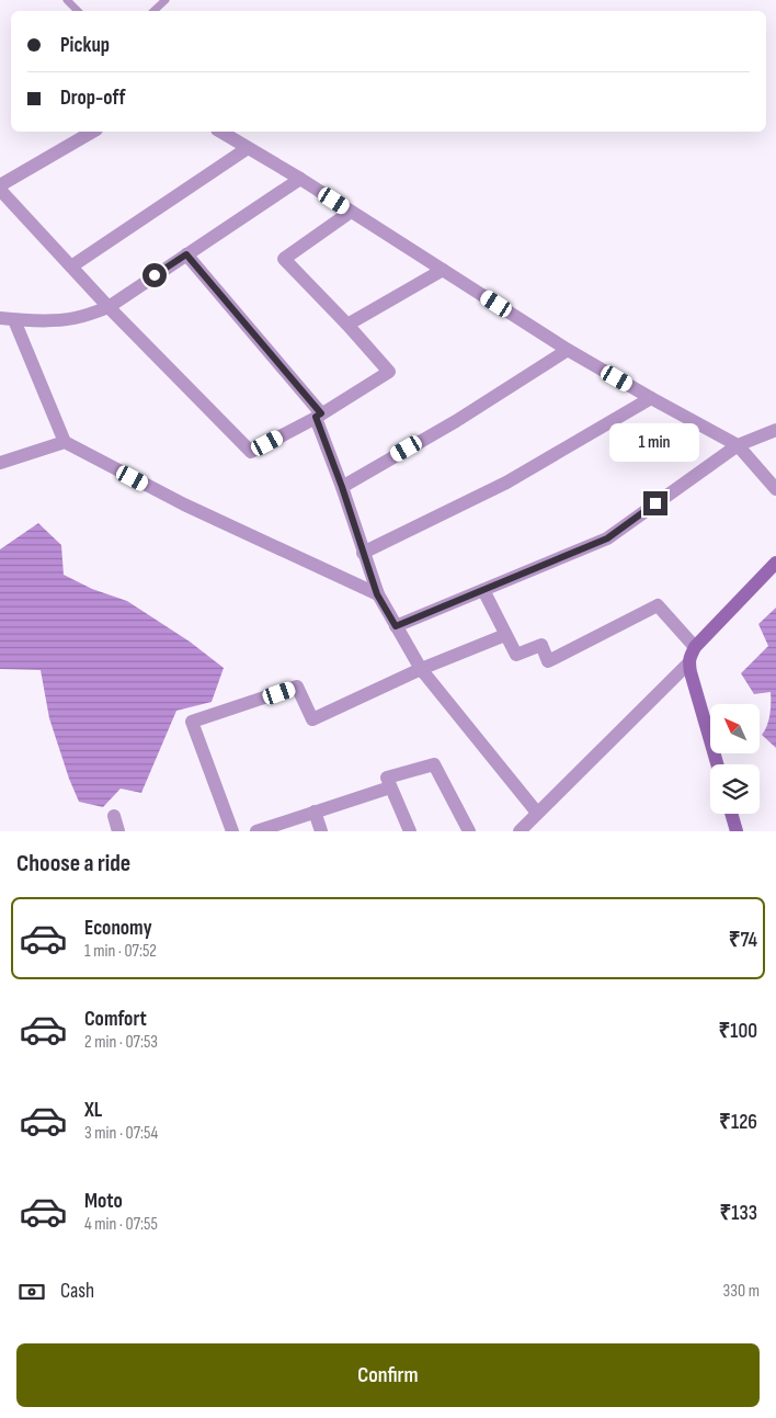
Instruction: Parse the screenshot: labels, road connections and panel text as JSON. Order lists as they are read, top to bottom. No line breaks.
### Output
{"north":"top left","page":{"banner":["Pickup","Drop-off"],"bubble":"1 min","heading":"Choose a ride","list":[{"name":"Economy","note":"1 min · 07:52","value":"₹74"},{"name":"Comfort","note":"2 min · 07:53","value":"₹100"},{"name":"XL","note":"3 min · 07:54","value":"₹126"},{"name":"Moto","note":"4 min · 07:55","value":"₹133"}],"pay":["Cash","330 m"],"buttons":"Confirm"}}
